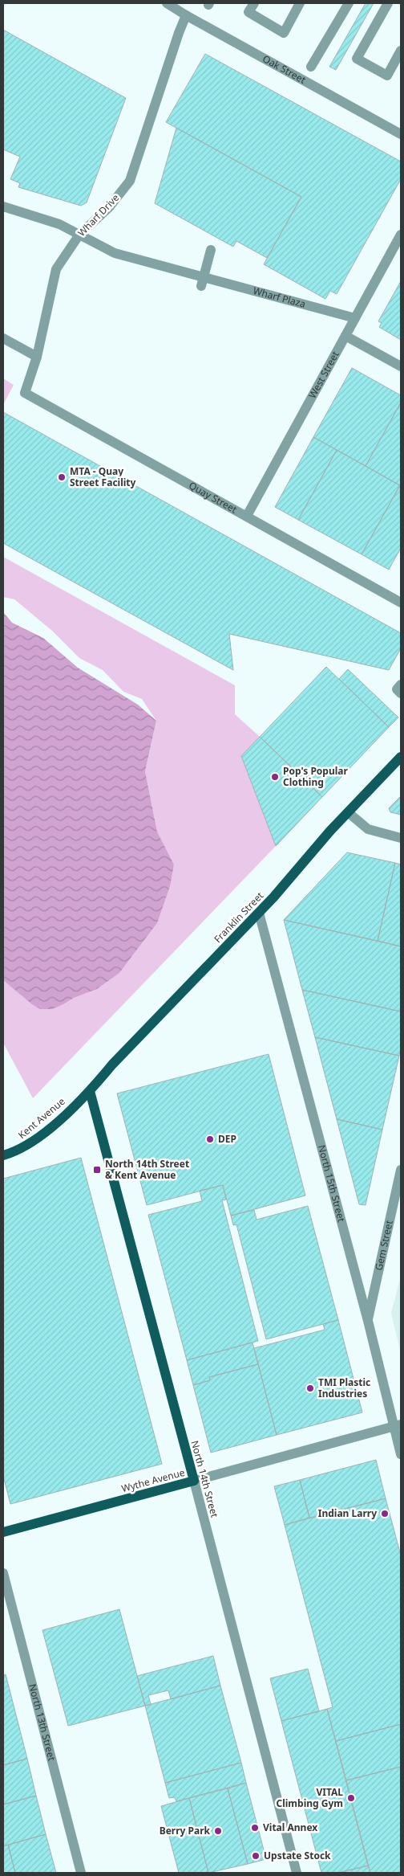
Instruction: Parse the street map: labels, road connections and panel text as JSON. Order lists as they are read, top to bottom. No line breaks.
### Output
{"streets":{"main road":["Franklin Street","Kent Avenue","North 14th Street","Wythe Avenue"],"street":["Oak Street","Wharf Drive","Wharf Plaza","West Street","Quay Street","North 15th Street","Gem Street","North 13th Street"]},"crossings":[["Oak Street","Wharf Drive"],["Wharf Drive","Wharf Plaza"],["Wharf Drive","Quay Street"],["Wharf Plaza","West Street"],["West Street","Quay Street"],["Franklin Street","Kent Avenue"],["Franklin Street","North 15th Street"],["Franklin Street","North 14th Street"],["Kent Avenue","North 14th Street"],["North 15th Street","Gem Street"],["North 15th Street","Wythe Avenue"],["North 14th Street","Wythe Avenue"]],"places":{"other":["MTA - Quay Street Facility","Pop's Popular Clothing","DEP","TMI Plastic Industries","Indian Larry","VITAL Climbing Gym","Vital Annex","Berry Park","Upstate Stock"],"transit":["North 14th Street & Kent Avenue"]}}
